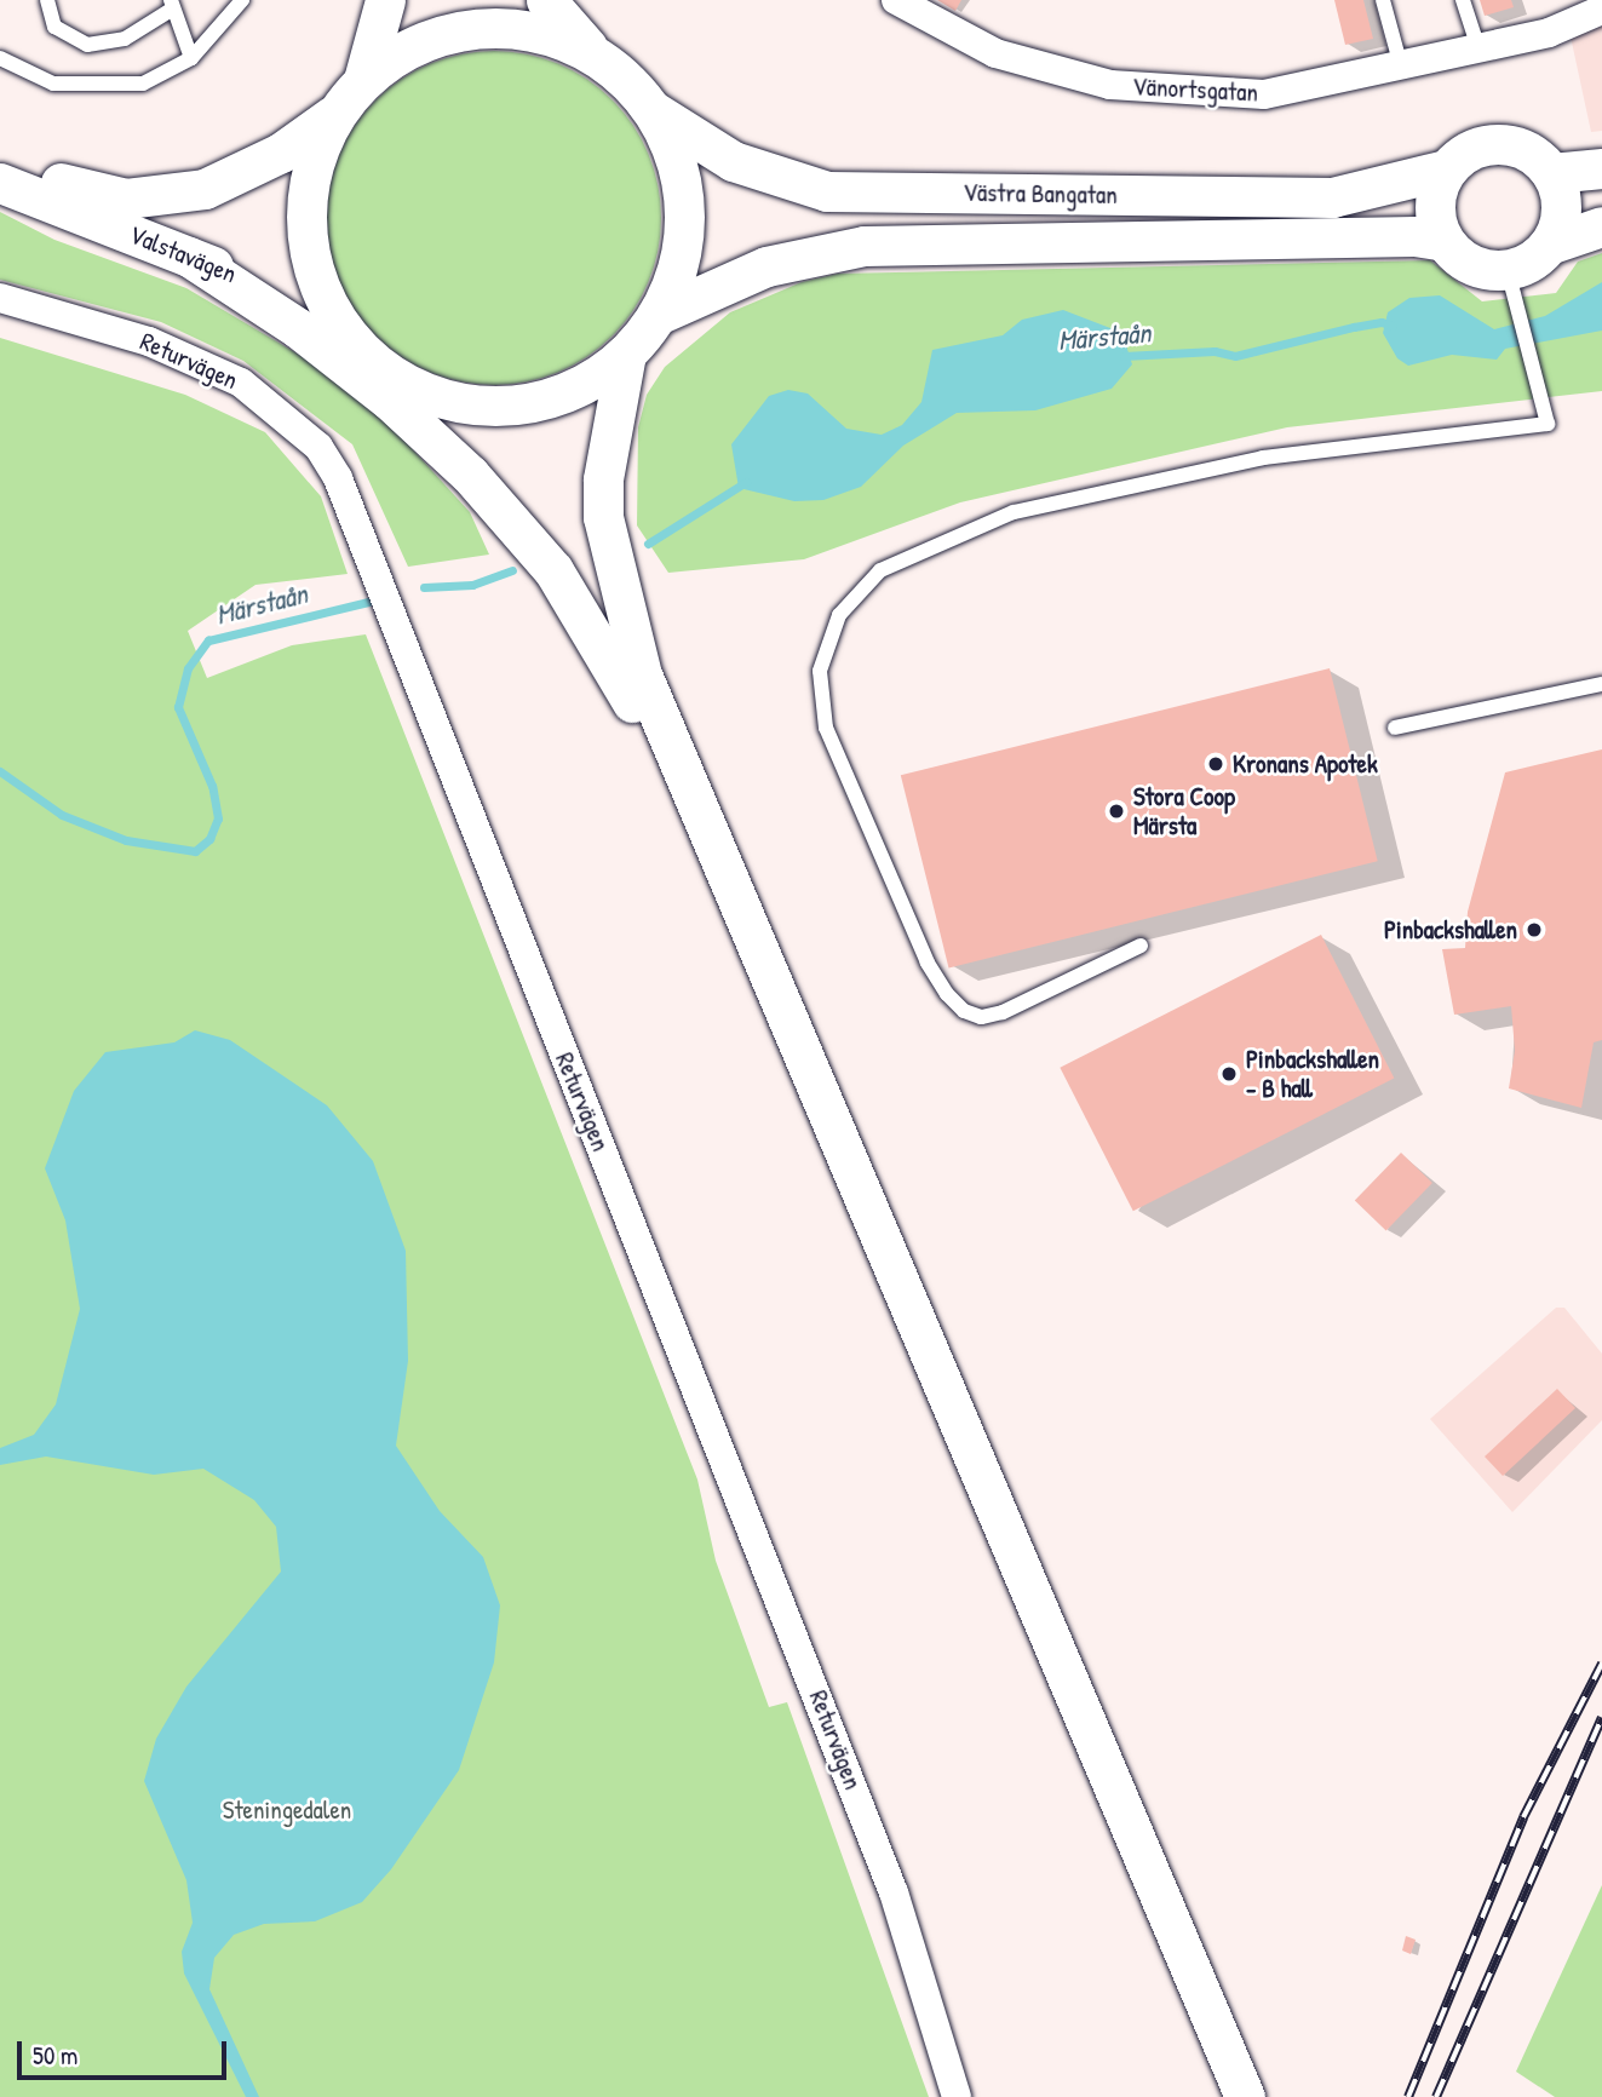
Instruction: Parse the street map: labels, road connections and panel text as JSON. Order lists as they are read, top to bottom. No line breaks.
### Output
{"streets":{"street":["Vänortsgatan","Västra Bangatan","Valstavägen","Returvägen"]},"water":["Märstaån"],"parks":["Steningedalen"],"places":["Kronans Apotek","Stora Coop Märsta","Pinbackshallen","Pinbackshallen - B hall"],"scale_bar":"50 m"}
